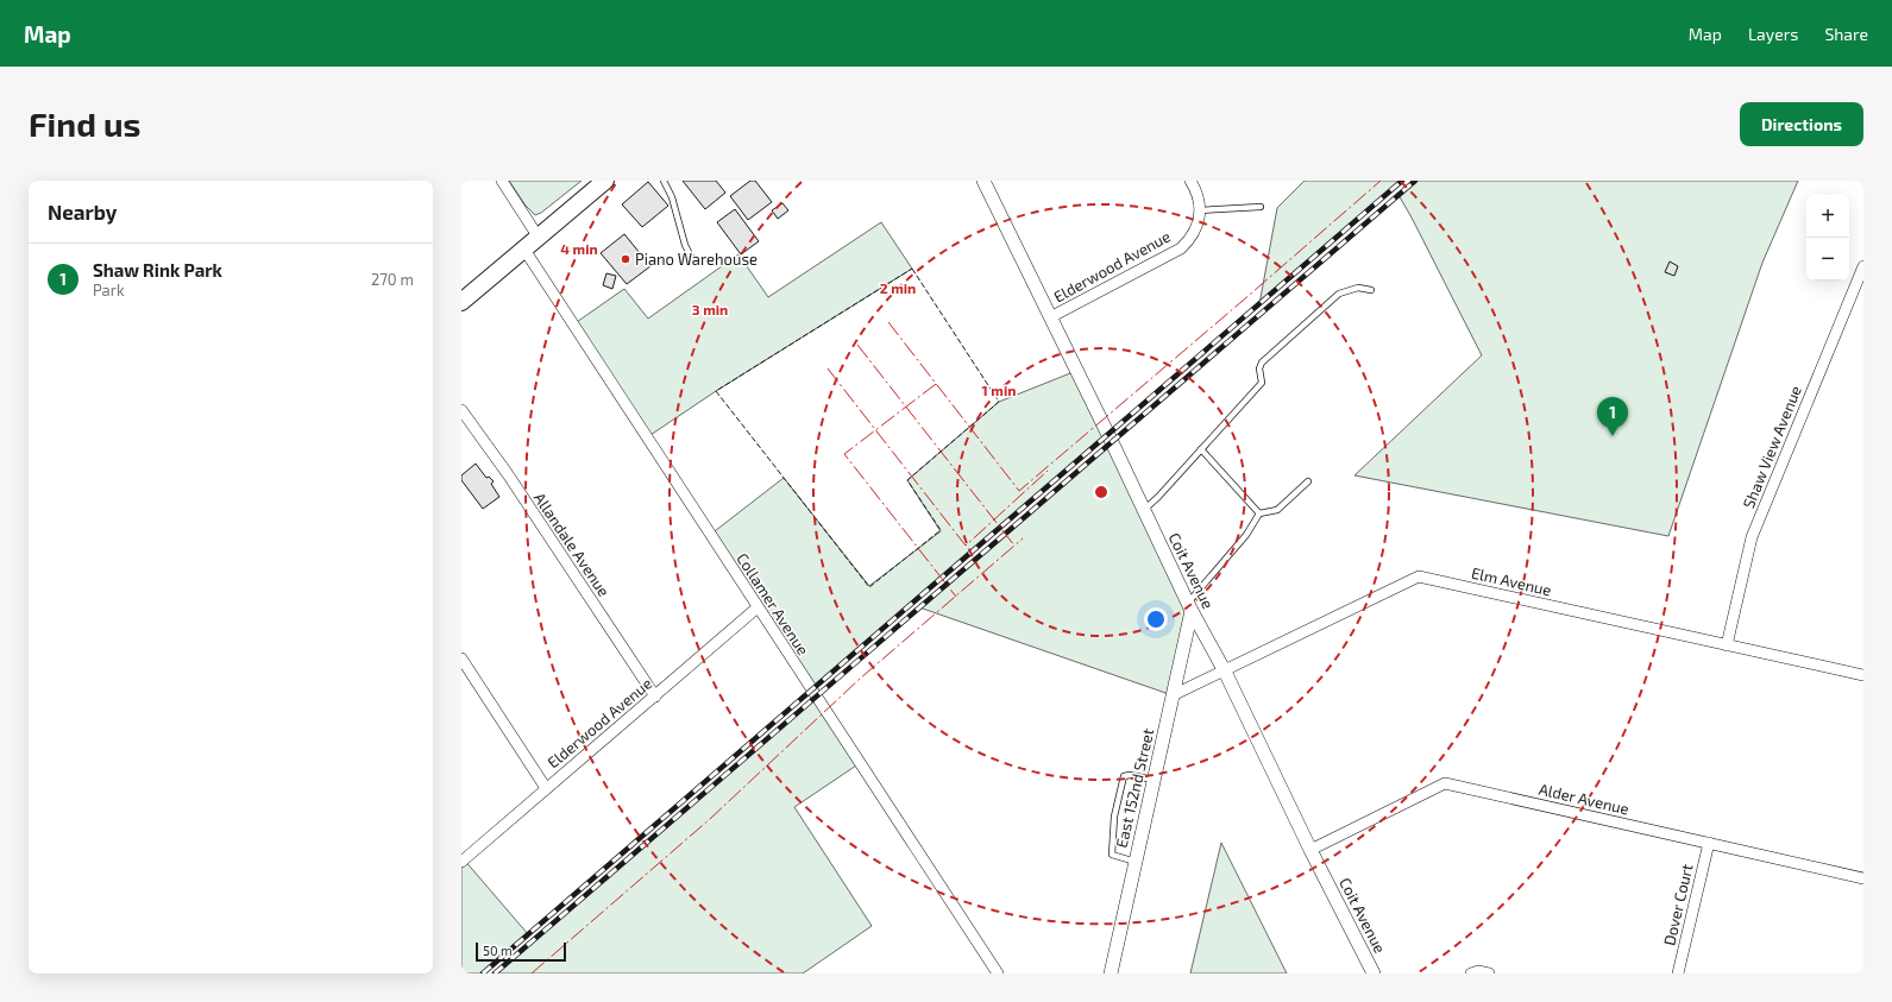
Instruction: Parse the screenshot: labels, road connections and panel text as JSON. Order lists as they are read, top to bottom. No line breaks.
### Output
{"streets":{"street":["Elderwood Avenue","Shaw View Avenue","Allandale Avenue","Coit Avenue","Elm Avenue","Collamer Avenue","East 152nd Street","Alder Avenue","Dover Court"]},"crossings":[["Elderwood Avenue","Allandale Avenue"],["Elderwood Avenue","Coit Avenue"],["Elderwood Avenue","Collamer Avenue"],["Shaw View Avenue","Elm Avenue"],["Coit Avenue","Elm Avenue"],["Coit Avenue","East 152nd Street"],["Coit Avenue","Alder Avenue"],["Elm Avenue","East 152nd Street"],["Alder Avenue","Dover Court"]],"places":["Piano Warehouse"],"scale_bar":"50 m","page":{"header":"Map","nav":["Map","Layers","Share"],"buttons":"Directions","title":"Find us","heading":"Nearby","map_buttons":["+","−"],"list":[{"mark":"1","name":"Shaw Rink Park","note":"Park","value":"270 m"}],"pins":"1","scale":"50 m"},"rings":["4 min","2 min","3 min","1 min"]}
